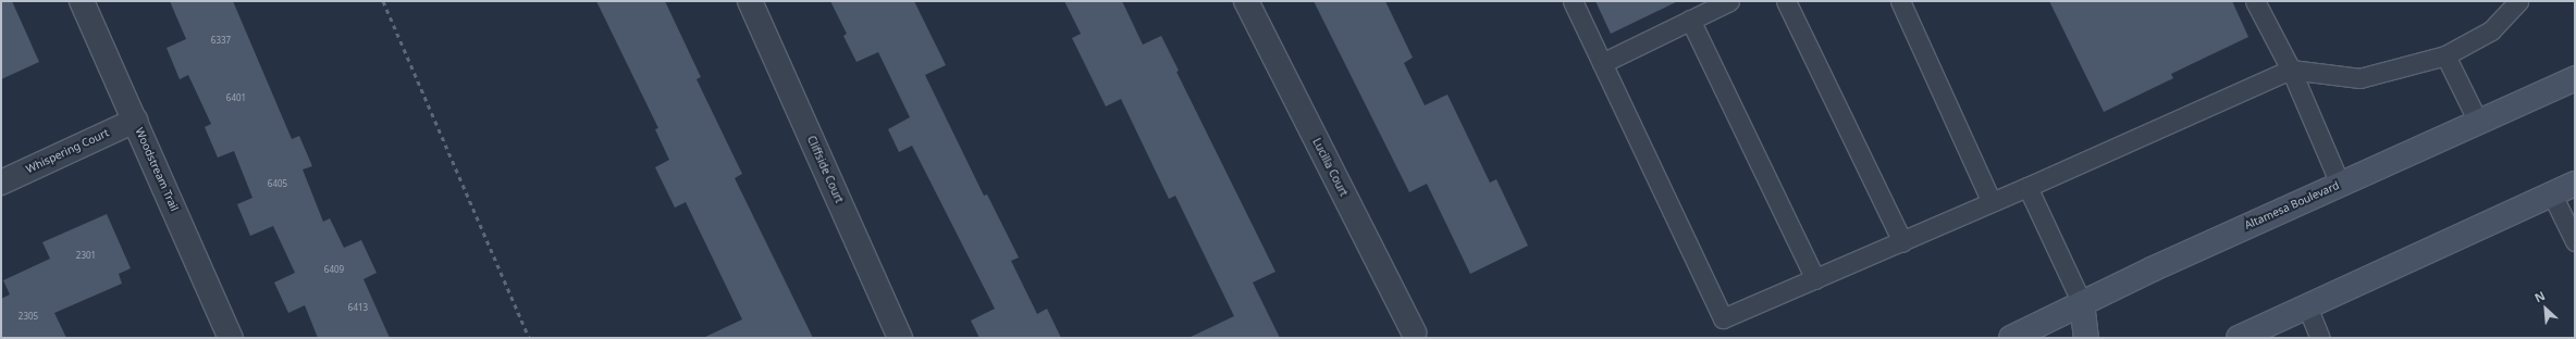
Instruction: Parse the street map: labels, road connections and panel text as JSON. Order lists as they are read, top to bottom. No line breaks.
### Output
{"streets":{"main road":["Altamesa Boulevard"],"street":["Whispering Court","Lucilla Court","Woodstream Trail","Cliffside Court"]},"crossings":[["Whispering Court","Woodstream Trail"]],"house_numbers":["6337","6401","6405","2301","6409","6413","2305"],"north":"top left"}
